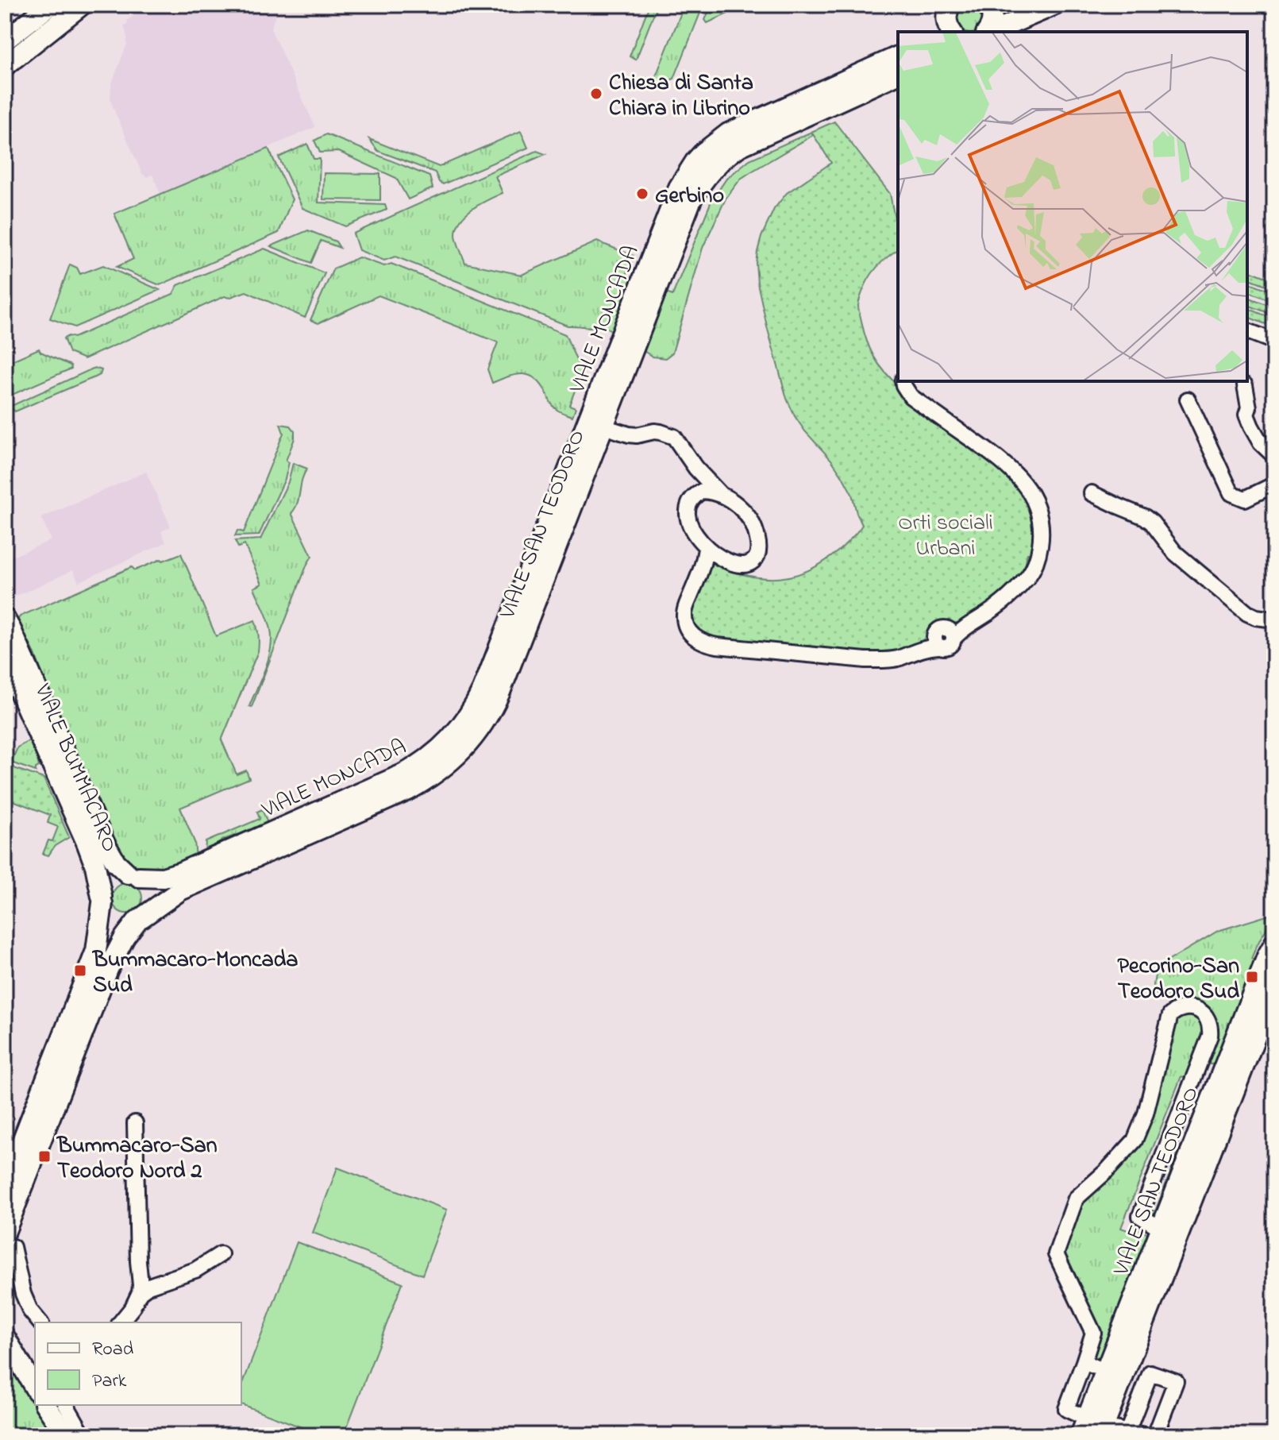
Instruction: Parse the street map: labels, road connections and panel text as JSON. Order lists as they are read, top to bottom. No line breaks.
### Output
{"streets":{"main road":["VIALE MONCADA","VIALE SAN TEODORO","VIALE BUMMACARO"]},"crossings":[["VIALE MONCADA","VIALE BUMMACARO"]],"parks":["Orti sociali Urbani"],"places":{"other":["Chiesa di Santa Chiara in Librino","Gerbino"],"transit":["Bummacaro-Moncada Sud","Pecorino-San Teodoro Sud","Bummacaro-San Teodoro Nord 2"]},"legend":["Road","Park"]}
